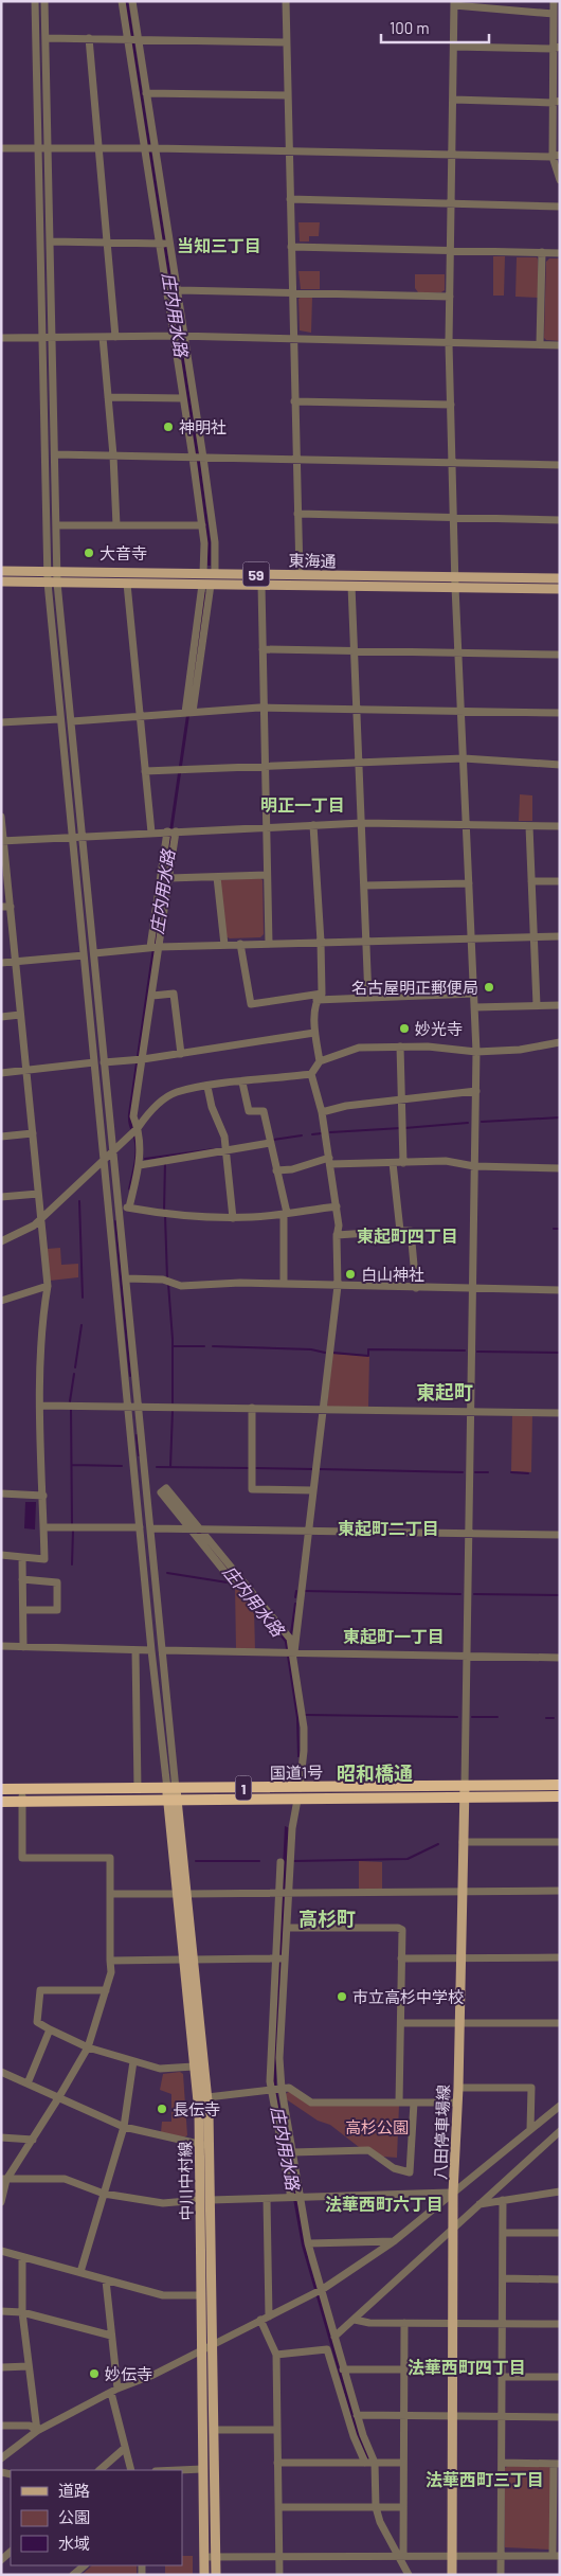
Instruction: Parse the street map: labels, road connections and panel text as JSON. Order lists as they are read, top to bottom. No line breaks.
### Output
{"streets":{"highway":["国道1号","1"],"main road":["東海通","59","八田停車場線","中川中村線"]},"crossings":[["国道1号","八田停車場線"],["国道1号","中川中村線"]],"districts":["当知三丁目","明正一丁目","東起町四丁目","東起町","東起町二丁目","東起町一丁目","昭和橋通","高杉町","法華西町六丁目","法華西町四丁目","法華西町三丁目"],"water":["庄内用水路"],"parks":["高杉公園"],"places":["神明社","大音寺","名古屋明正郵便局","妙光寺","白山神社","市立高杉中学校","長伝寺","妙伝寺"],"legend":["道路","公園","水域"],"scale_bar":"100 m"}
